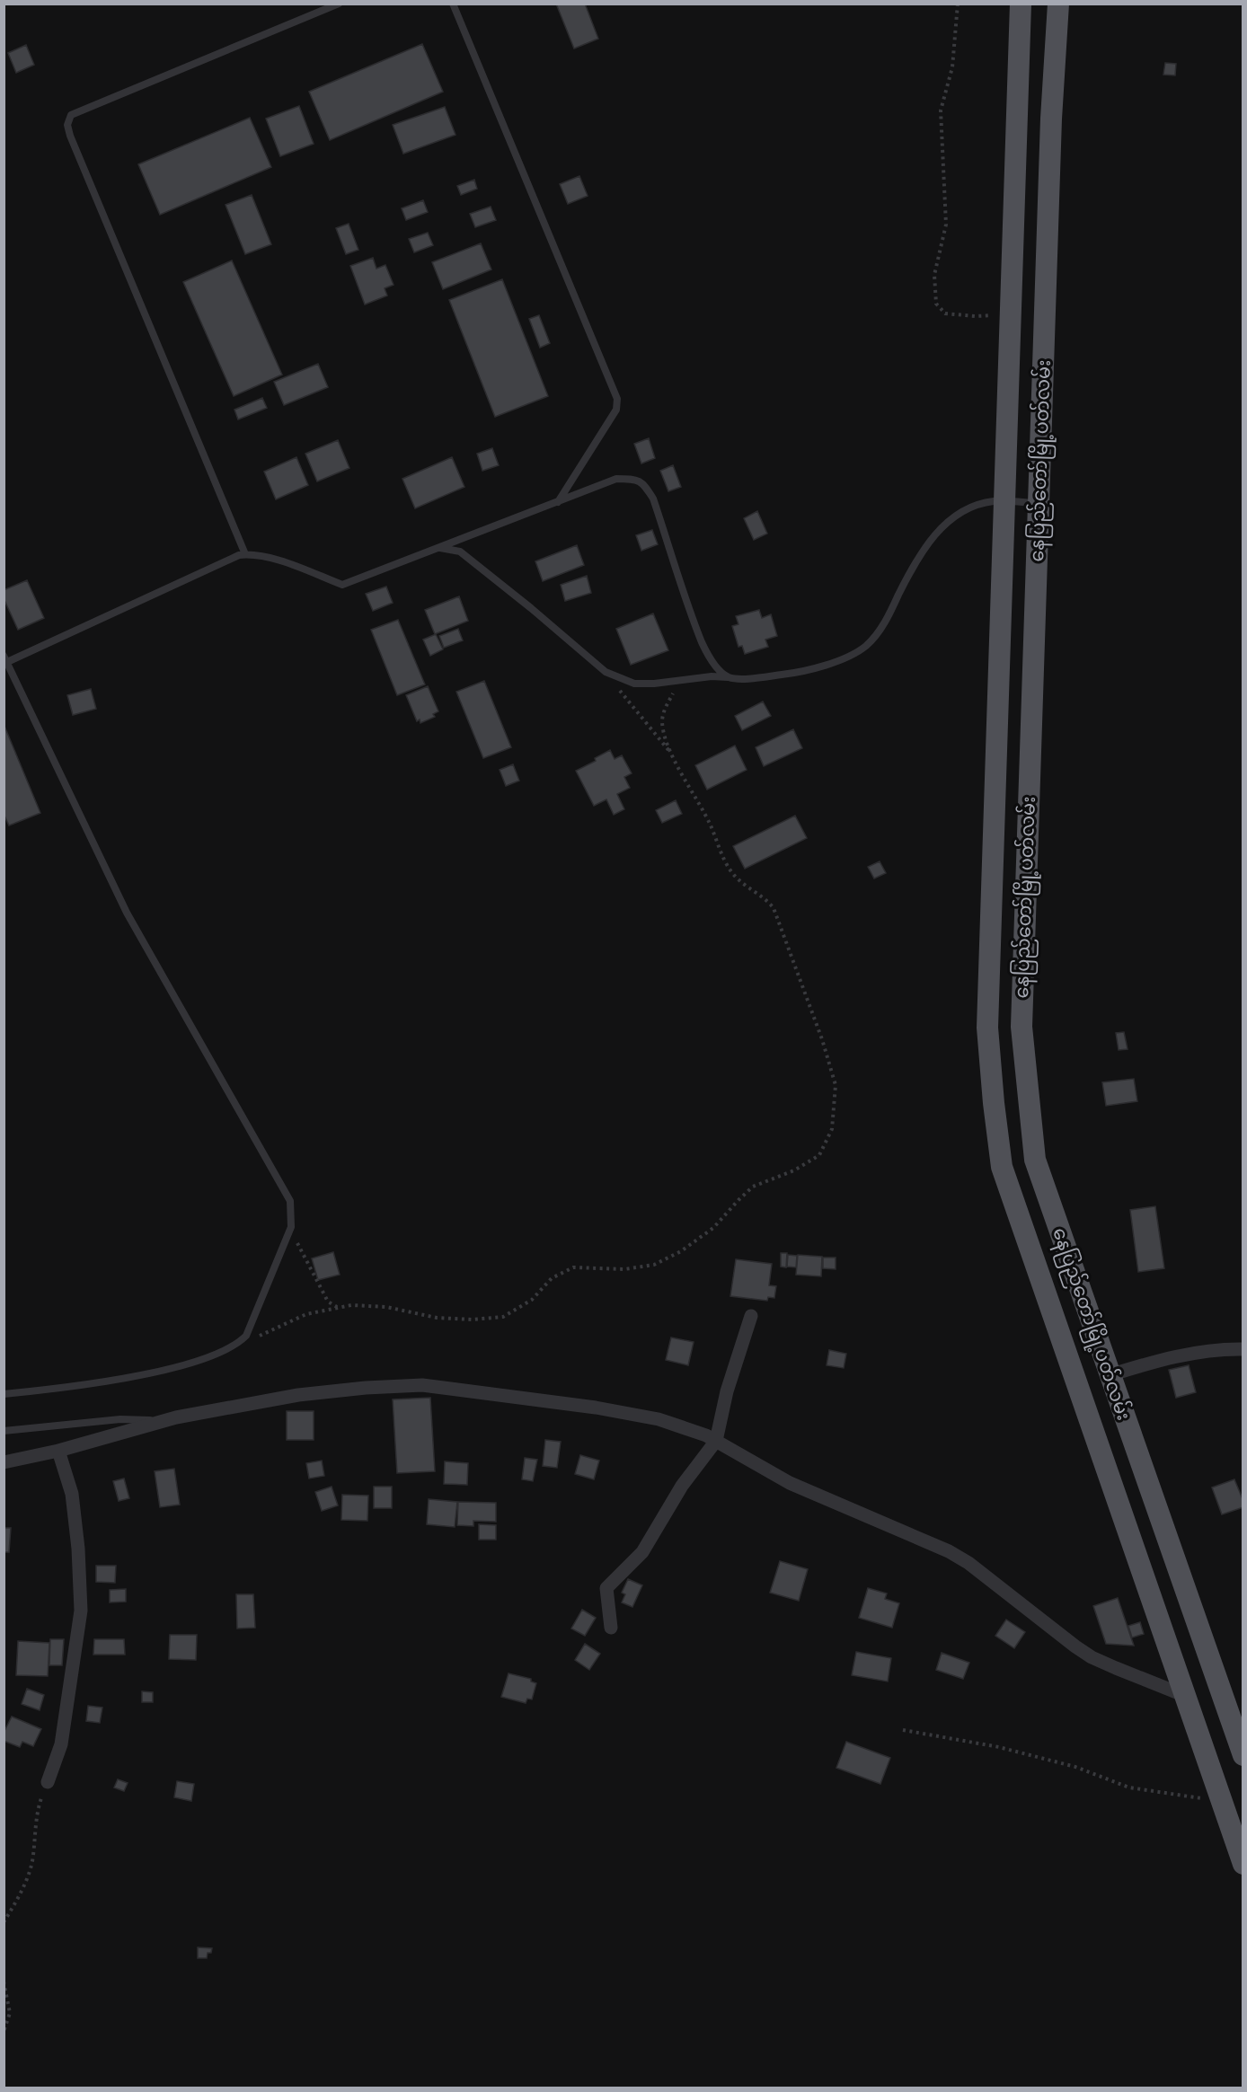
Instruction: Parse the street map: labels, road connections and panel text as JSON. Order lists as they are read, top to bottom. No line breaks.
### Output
{"streets":{"main road":["နေပြည်တော်မြို့ပတ်လမ်း"]}}
